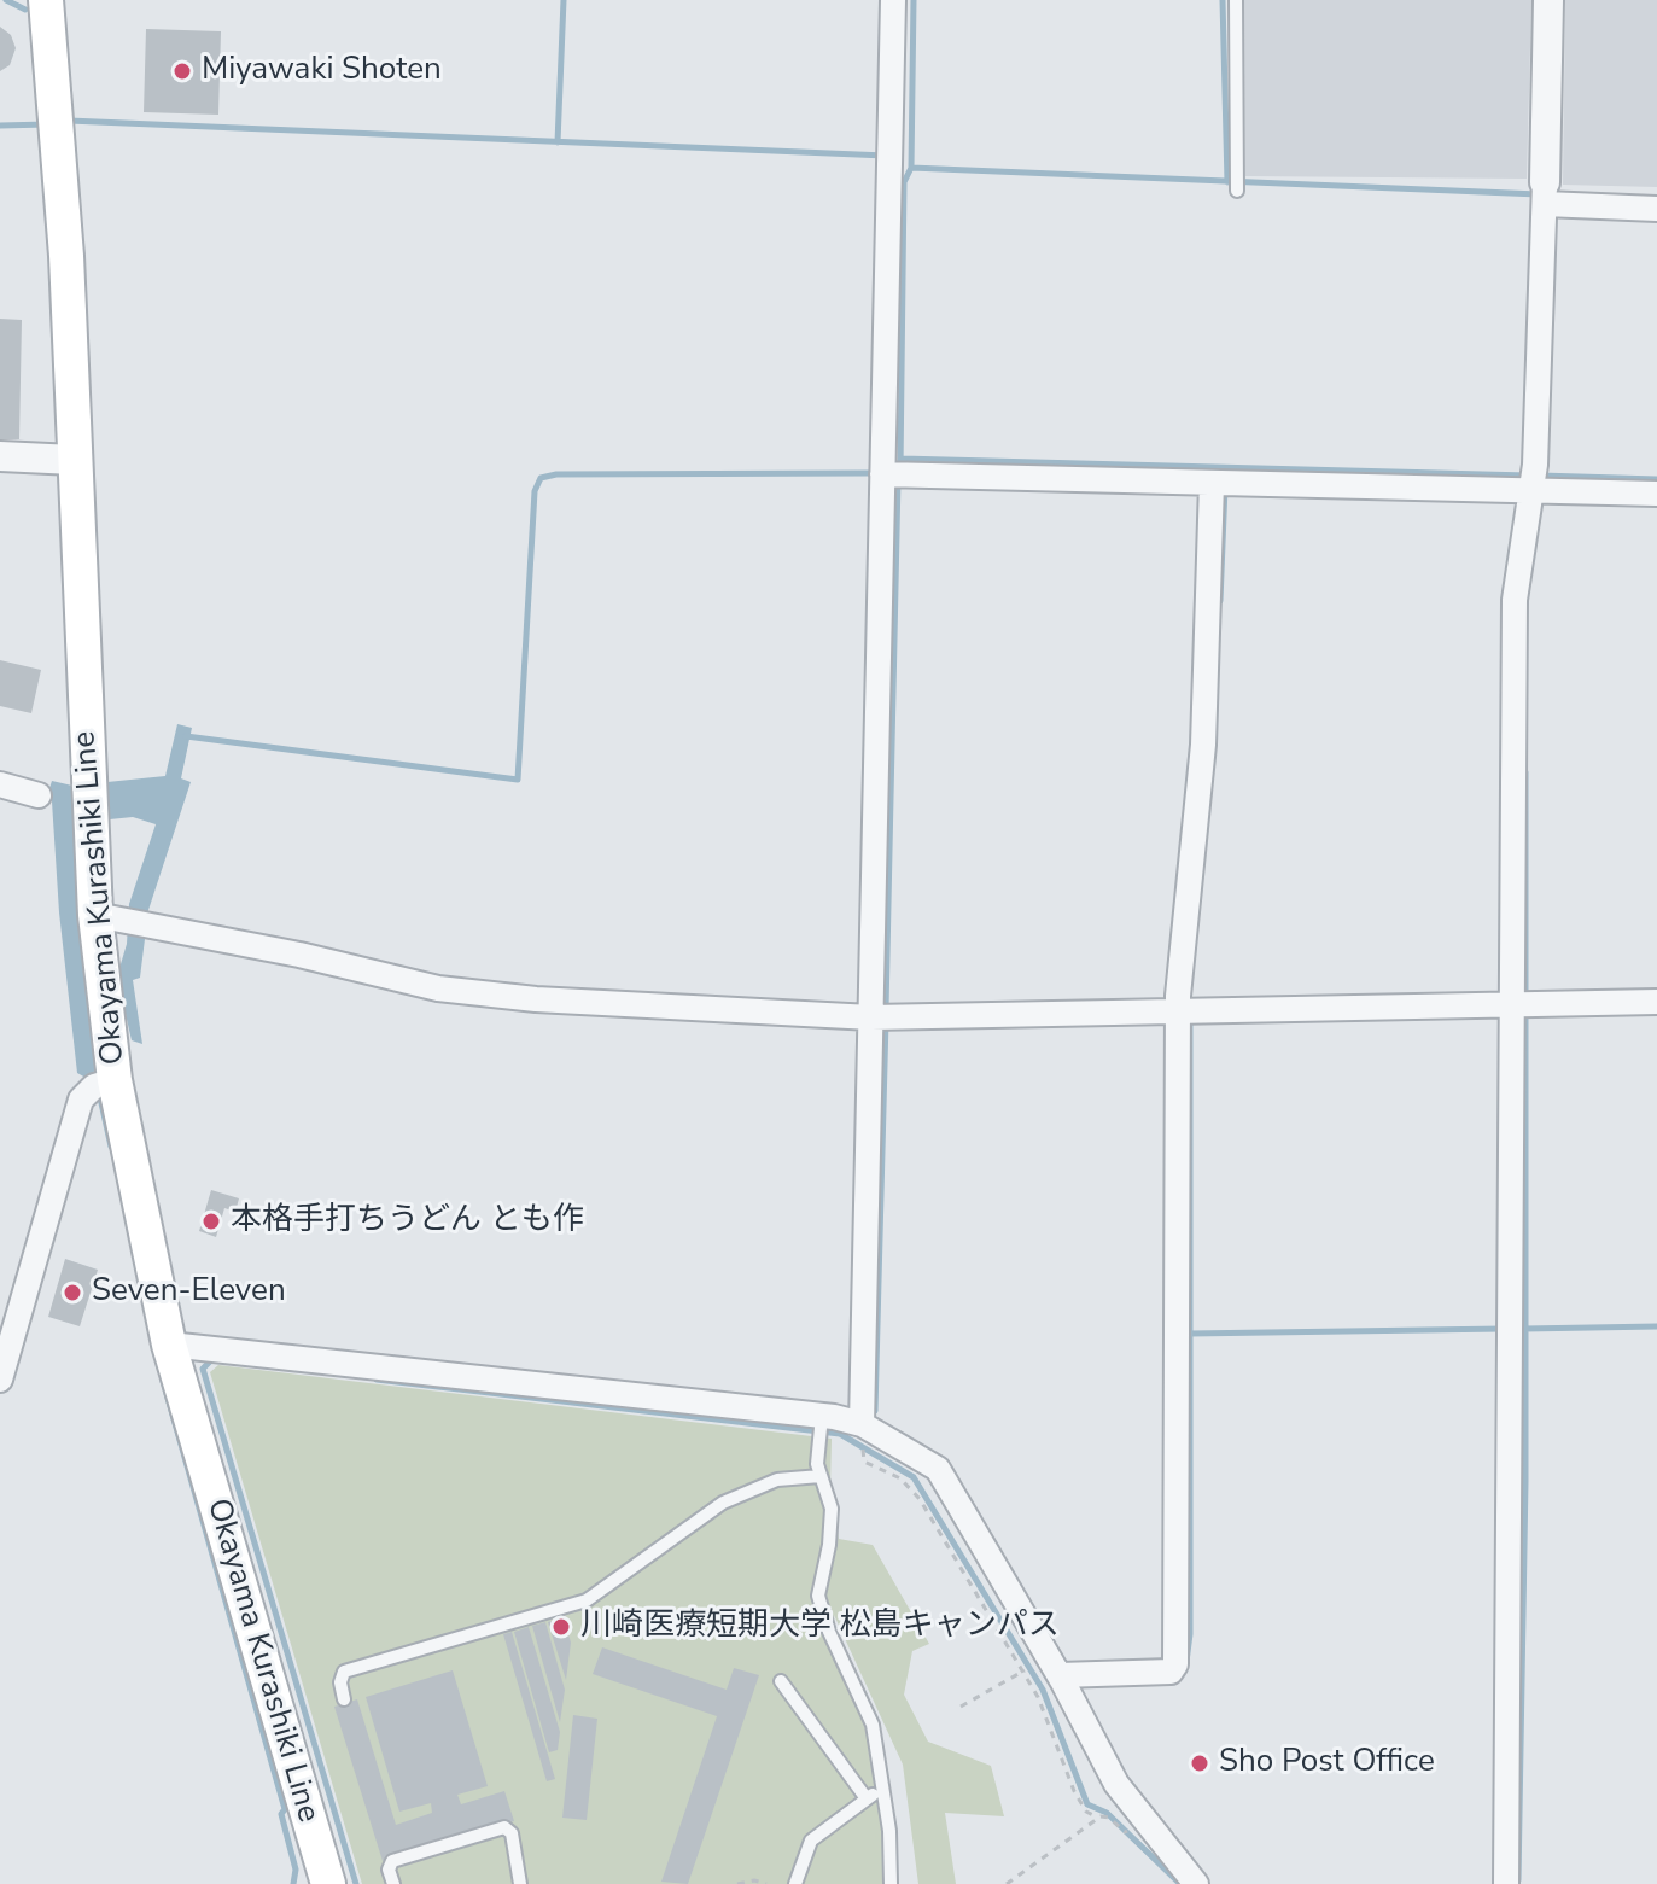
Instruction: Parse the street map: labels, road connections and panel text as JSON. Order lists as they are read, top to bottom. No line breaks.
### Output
{"streets":{"main road":["Okayama Kurashiki Line"]},"places":["Miyawaki Shoten","本格手打ちうどん とも作","Seven-Eleven","川崎医療短期大学 松島キャンパス","Sho Post Office"]}
